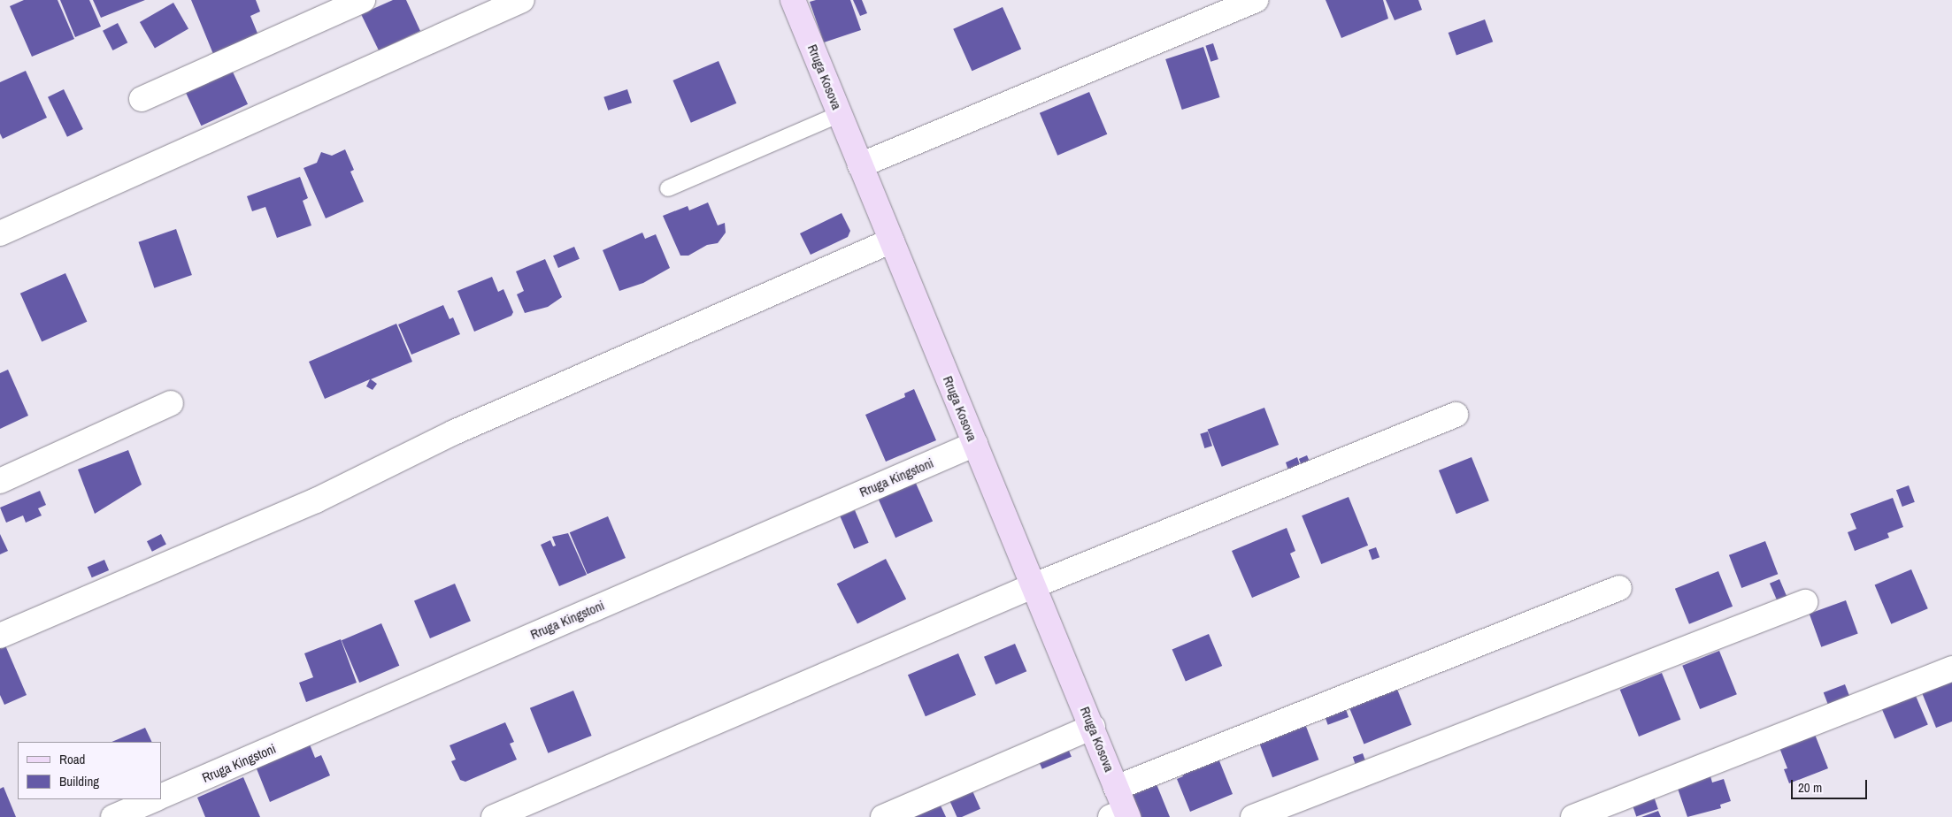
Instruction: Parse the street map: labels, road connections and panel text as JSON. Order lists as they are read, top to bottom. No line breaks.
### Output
{"streets":{"street":["Rruga Kosova","Rruga Kingstoni"]},"crossings":[["Rruga Kosova","Rruga Kingstoni"]],"legend":["Road","Building"],"scale_bar":"20 m"}
